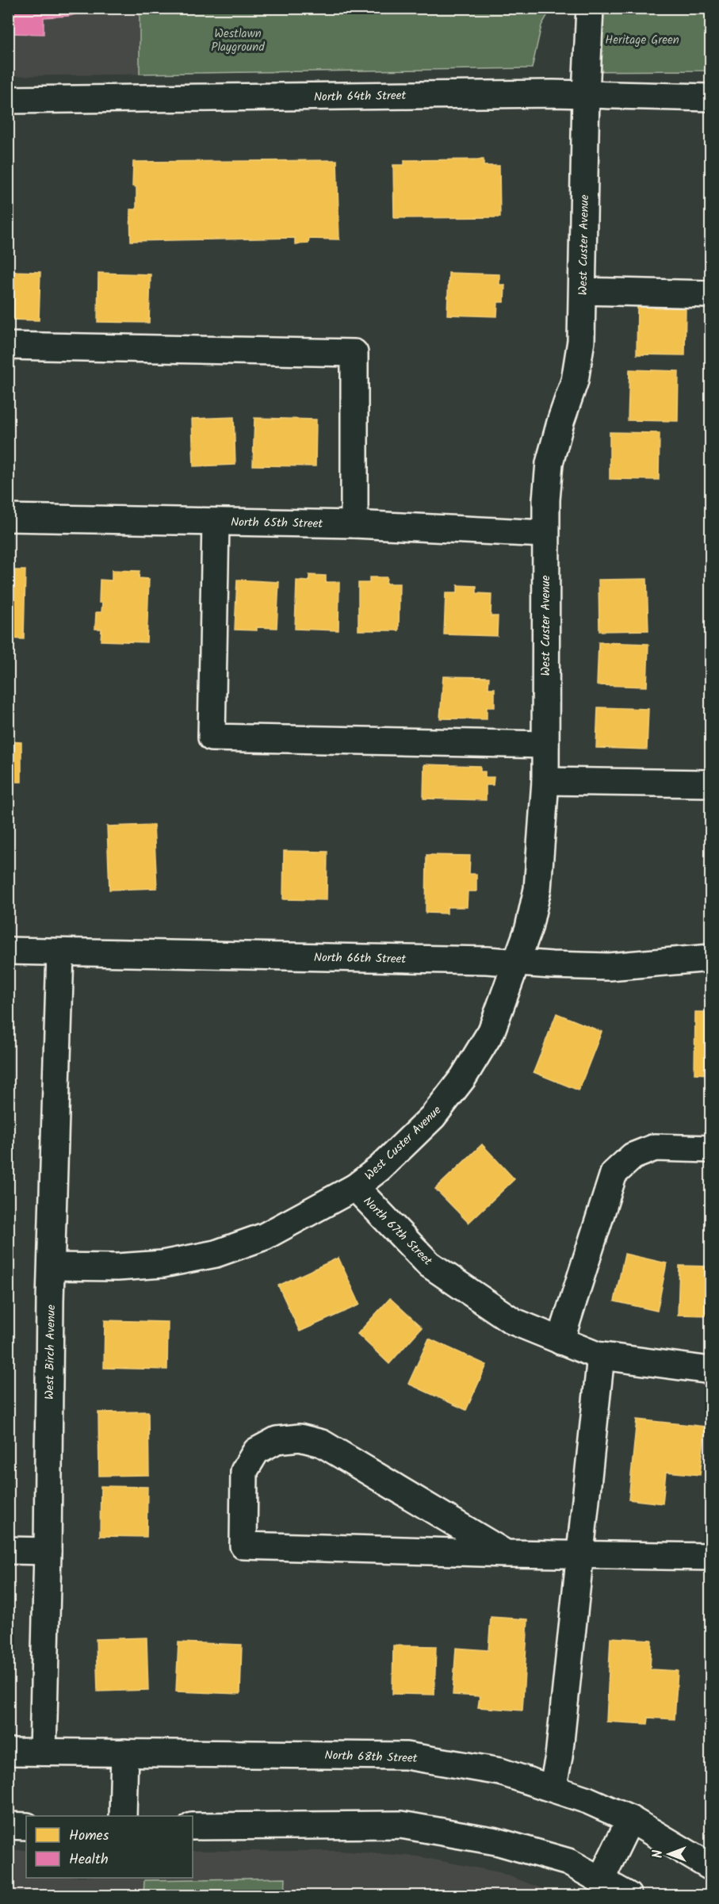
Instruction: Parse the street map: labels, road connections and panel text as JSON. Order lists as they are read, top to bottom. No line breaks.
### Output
{"streets":{"street":["North 64th Street","West Custer Avenue","North 65th Street","North 66th Street","North 67th Street","West Birch Avenue","North 68th Street"]},"crossings":[["North 64th Street","West Custer Avenue"],["West Custer Avenue","North 65th Street"],["West Custer Avenue","North 66th Street"],["West Custer Avenue","North 67th Street"],["North 66th Street","West Birch Avenue"],["North 67th Street","West Birch Avenue"],["West Birch Avenue","North 68th Street"]],"parks":["Westlawn Playground","Heritage Green"],"legend":["Homes","Health"],"north":"left"}
